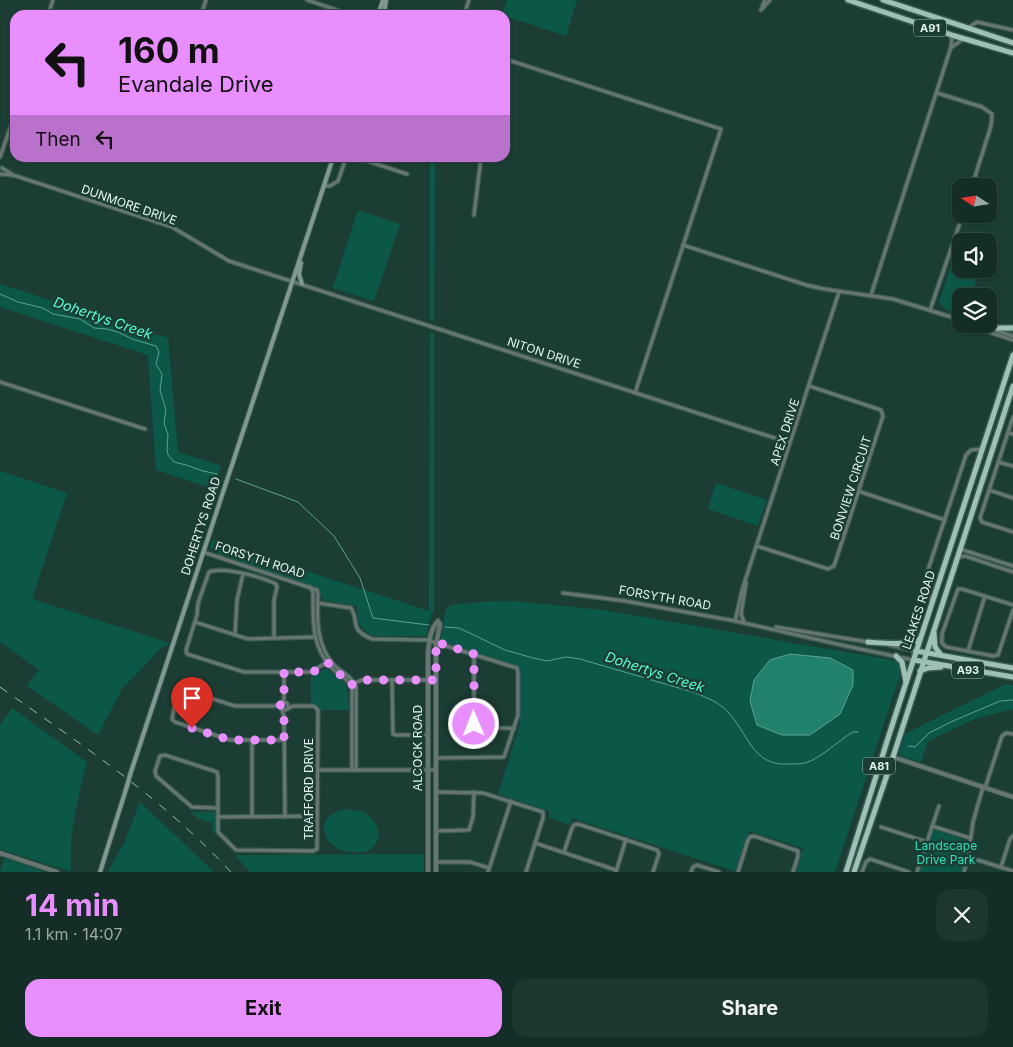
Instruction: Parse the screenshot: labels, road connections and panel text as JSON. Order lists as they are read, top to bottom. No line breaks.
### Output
{"streets":{"highway":["A91","LEAKES ROAD","A93","A81"],"main road":["DOHERTYS ROAD"],"street":["DUNMORE DRIVE","NITON DRIVE","APEX DRIVE","BONVIEW CIRCUIT","FORSYTH ROAD","ALCOCK ROAD","TRAFFORD DRIVE"]},"crossings":[["DUNMORE DRIVE","NITON DRIVE"],["DUNMORE DRIVE","DOHERTYS ROAD"],["NITON DRIVE","APEX DRIVE"],["NITON DRIVE","DOHERTYS ROAD"],["APEX DRIVE","BONVIEW CIRCUIT"],["APEX DRIVE","FORSYTH ROAD"],["DOHERTYS ROAD","FORSYTH ROAD"],["FORSYTH ROAD","LEAKES ROAD"],["FORSYTH ROAD","A93"],["LEAKES ROAD","A93"]],"water":["Dohertys Creek"],"parks":["Landscape Drive Park"],"north":"left","page":{"turn":["160 m","Evandale Drive"],"then":"Then","heading":["14 min","1.1 km · 14:07"],"buttons":["Exit","Share"]}}
